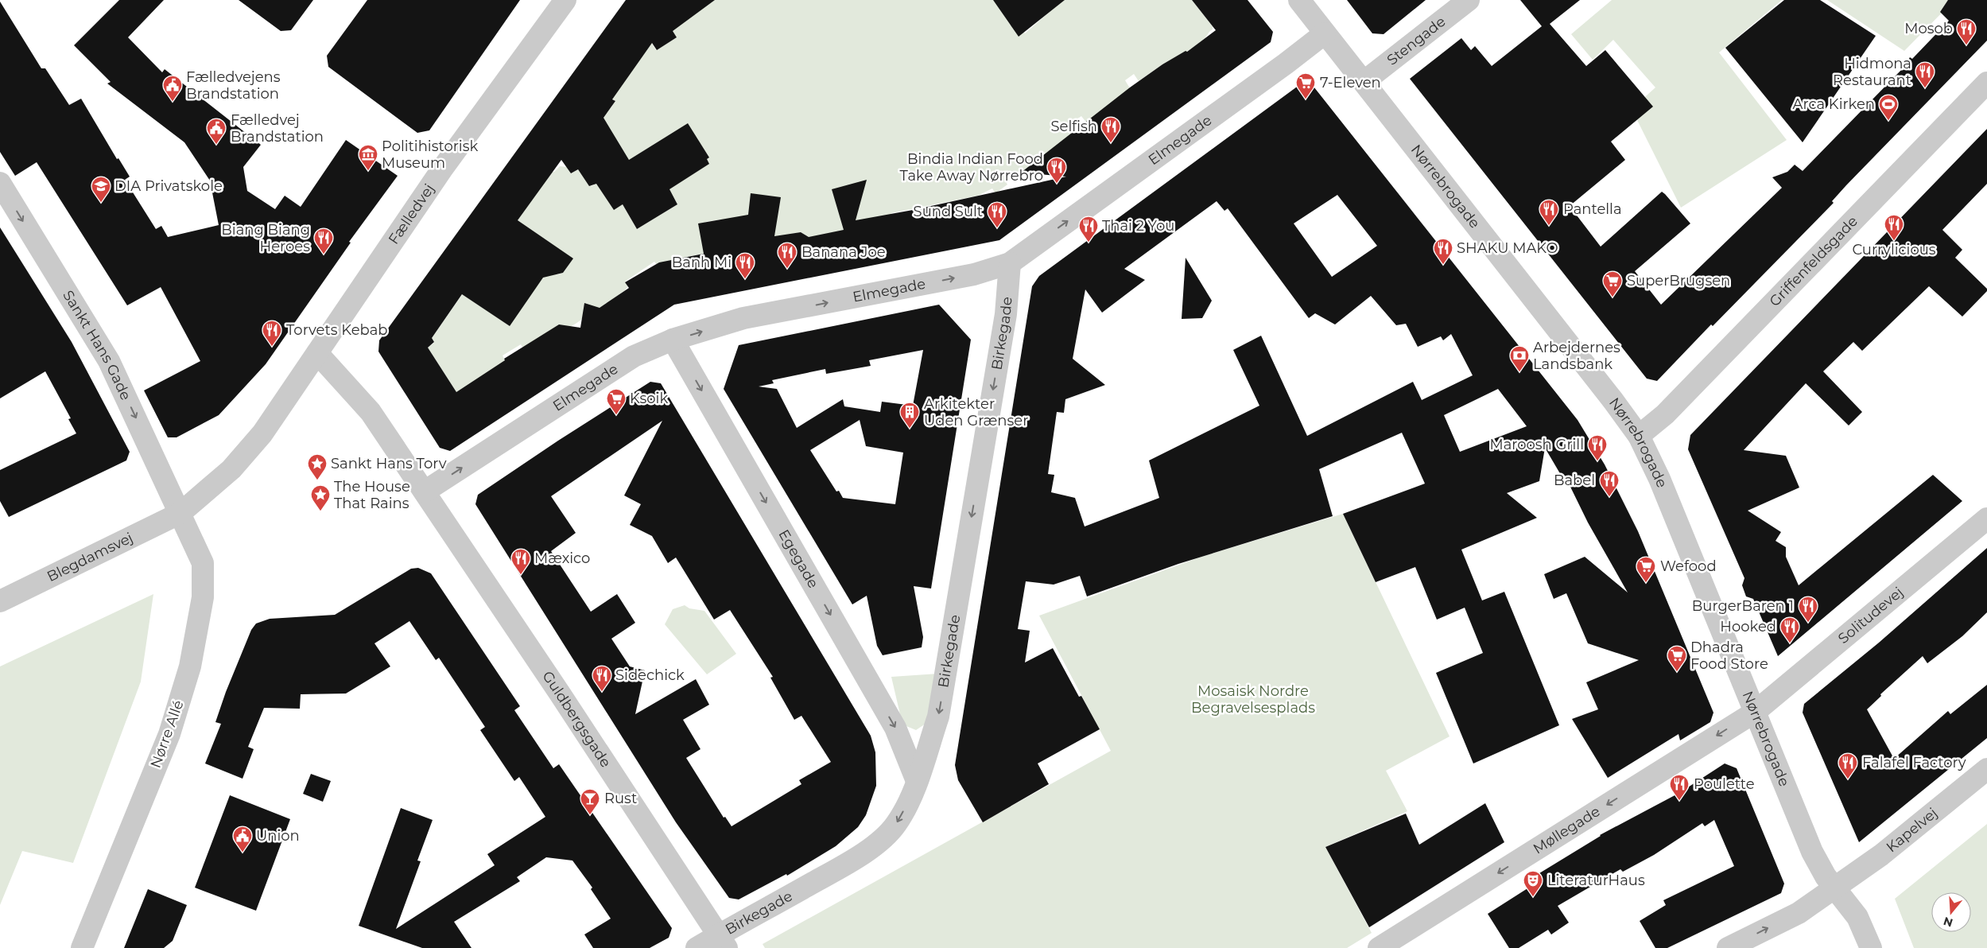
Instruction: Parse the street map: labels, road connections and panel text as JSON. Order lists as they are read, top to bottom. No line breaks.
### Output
{"streets":{"street":["Stengade","Elmegade","Nørrebrogade","Fælledvej","Griffenfeldsgade","Birkegade","Sankt Hans Gade","Blegdamsvej","Egegade","Solitudevej","Guldbergsgade","Nørre Allé","Kapelvej","Møllegade"]},"crossings":[["Stengade","Nørrebrogade"],["Elmegade","Nørrebrogade"],["Elmegade","Birkegade"],["Elmegade","Egegade"],["Elmegade","Guldbergsgade"],["Nørrebrogade","Griffenfeldsgade"],["Nørrebrogade","Solitudevej"],["Nørrebrogade","Kapelvej"],["Nørrebrogade","Møllegade"],["Birkegade","Egegade"],["Birkegade","Guldbergsgade"],["Sankt Hans Gade","Blegdamsvej"],["Sankt Hans Gade","Nørre Allé"],["Blegdamsvej","Nørre Allé"],["Solitudevej","Møllegade"]],"one_way":["Elmegade","Birkegade","Sankt Hans Gade","Egegade","Kapelvej","Møllegade"],"parks":["Mosaisk Nordre Begravelsesplads"],"places":{"restaurant":["Mosob","Hidmona Restaurant","Selfish","Bindia Indian Food Take Away Nørrebro","Pantella","Sund Sult","Currylicious","Thai 2 You","Biang Biang Heroes","SHAKU MAKO","Banana Joe","Banh Mi","Torvets Kebab","Maroosh Grill","Babel","Mæxico","BurgerBaren 1","Hooked","Sidechick","Falafel Factory","Poulette"],"supermarket":["7-Eleven","SuperBrugsen","Ksoik","Wefood","Dhadra Food Store"],"public building":["Fælledvejens Brandstation","Fælledvej Brandstation","Union"],"sports":["Arca Kirken"],"museum":["Politihistorisk Museum"],"school or university":["DIA Privatskole"],"bank":["Arbejdernes Landsbank"],"building":["Arkitekter Uden Grænser"],"place":["Sankt Hans Torv","The House That Rains"],"bar":["Rust"],"theatre":["LiteraturHaus"]},"north":"bottom"}
